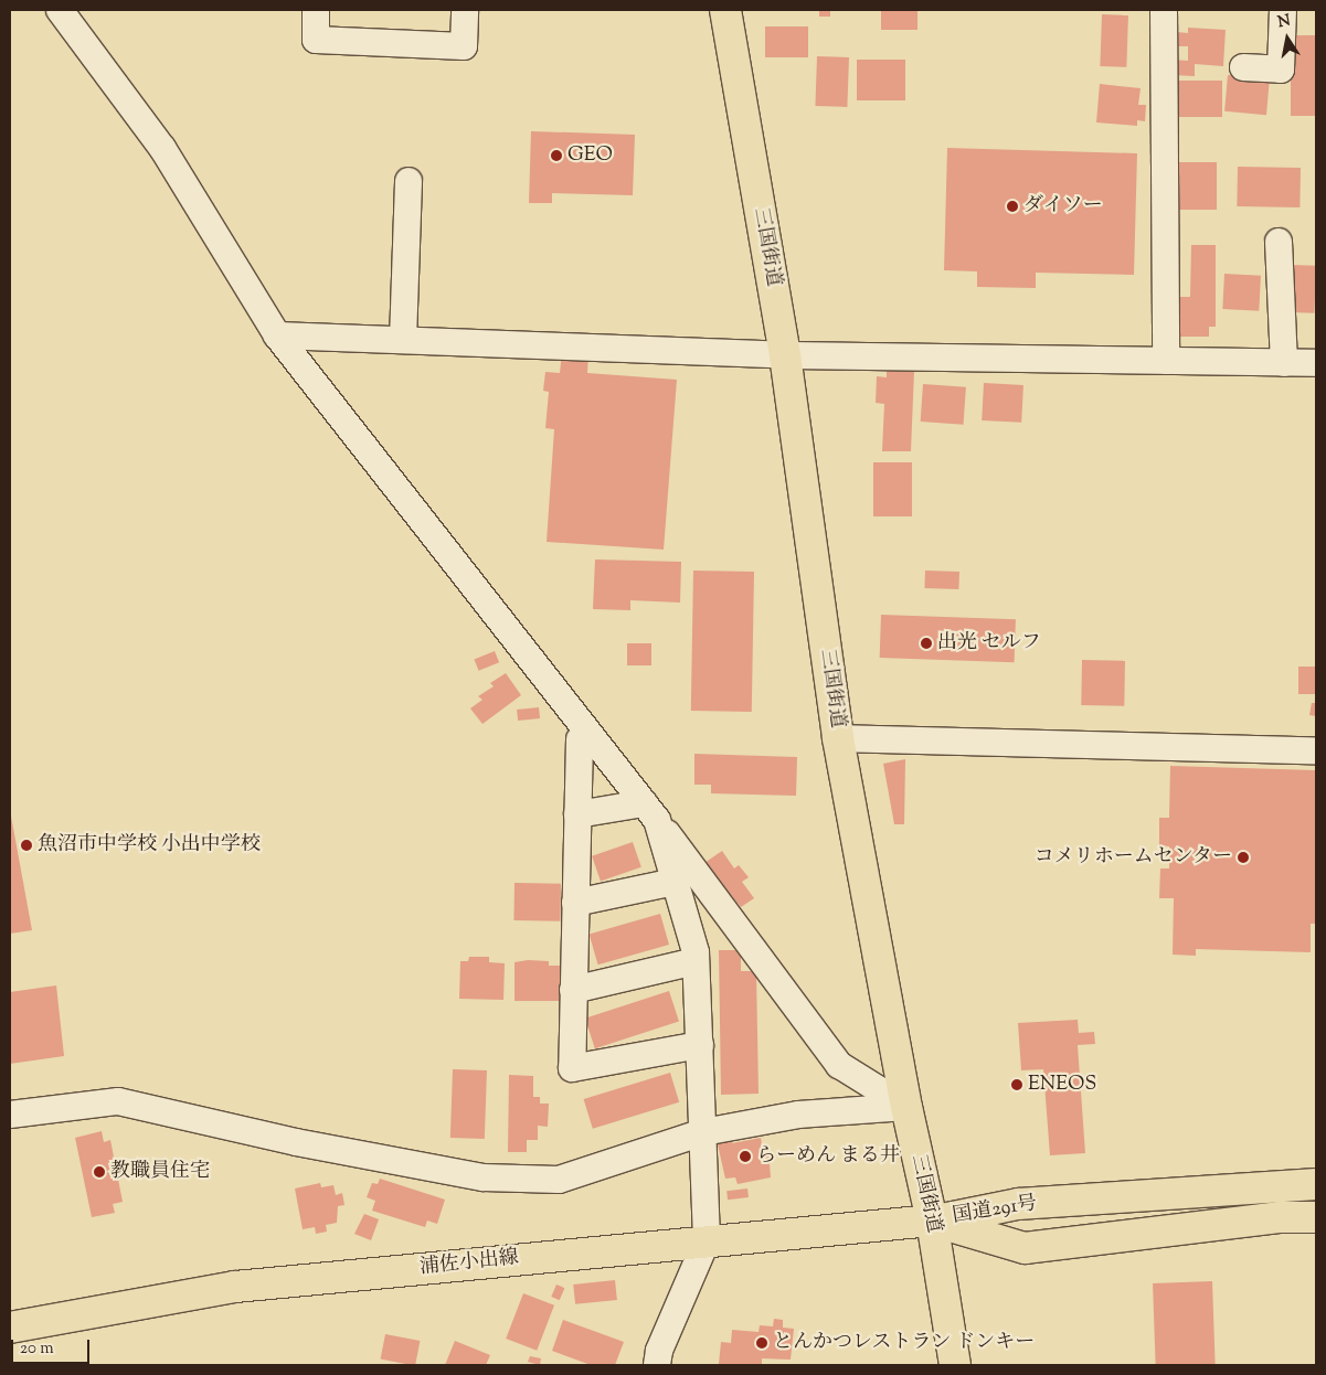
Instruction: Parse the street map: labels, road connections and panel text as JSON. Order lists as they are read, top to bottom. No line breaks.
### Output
{"streets":{"main road":["三国街道","国道291号","浦佐小出線"]},"crossings":[["三国街道","国道291号"],["三国街道","浦佐小出線"],["国道291号","浦佐小出線"]],"places":["GEO","ダイソー","出光 セルフ","魚沼市中学校 小出中学校","コメリホームセンター","ENEOS","らーめん まる井","教職員住宅","とんかつレストラン ドンキー"],"scale_bar":"20 m","north":"top"}
